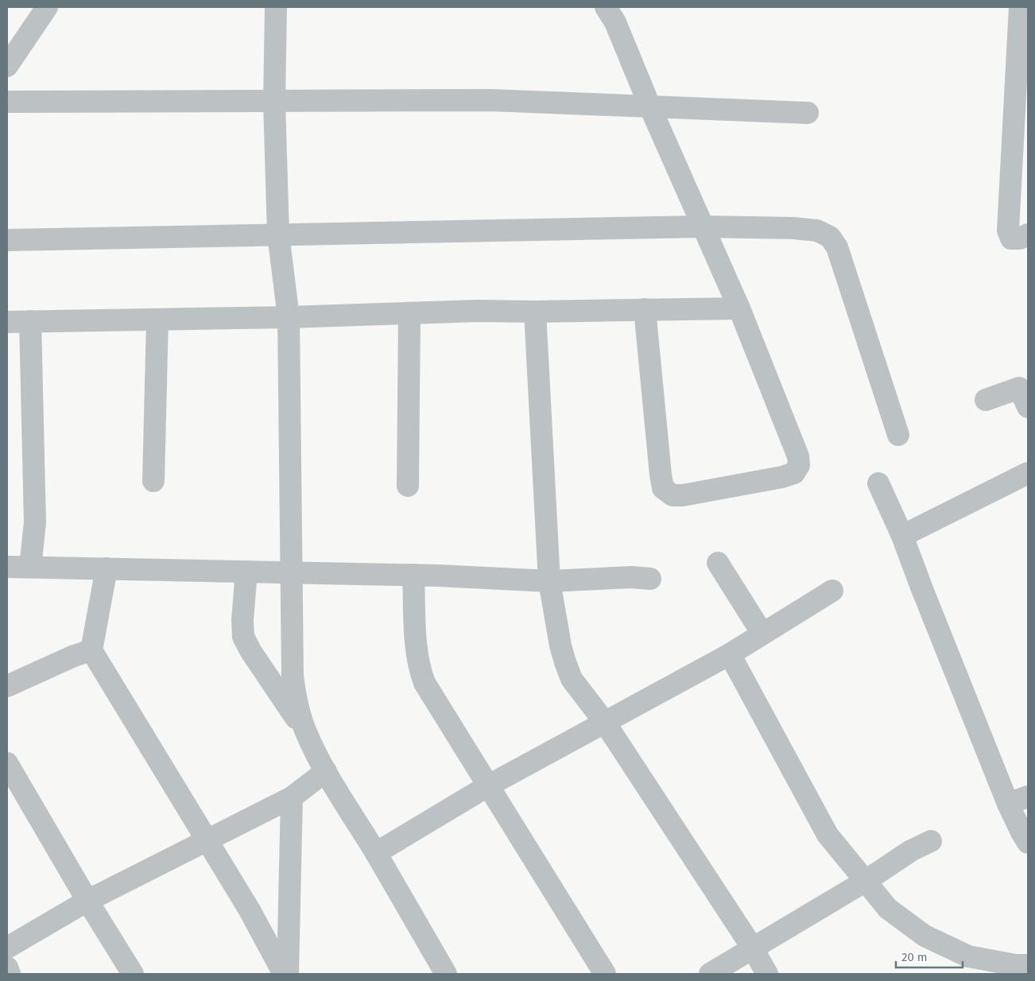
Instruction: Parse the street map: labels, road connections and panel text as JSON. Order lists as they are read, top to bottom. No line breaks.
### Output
{"scale_bar":"20 m"}
